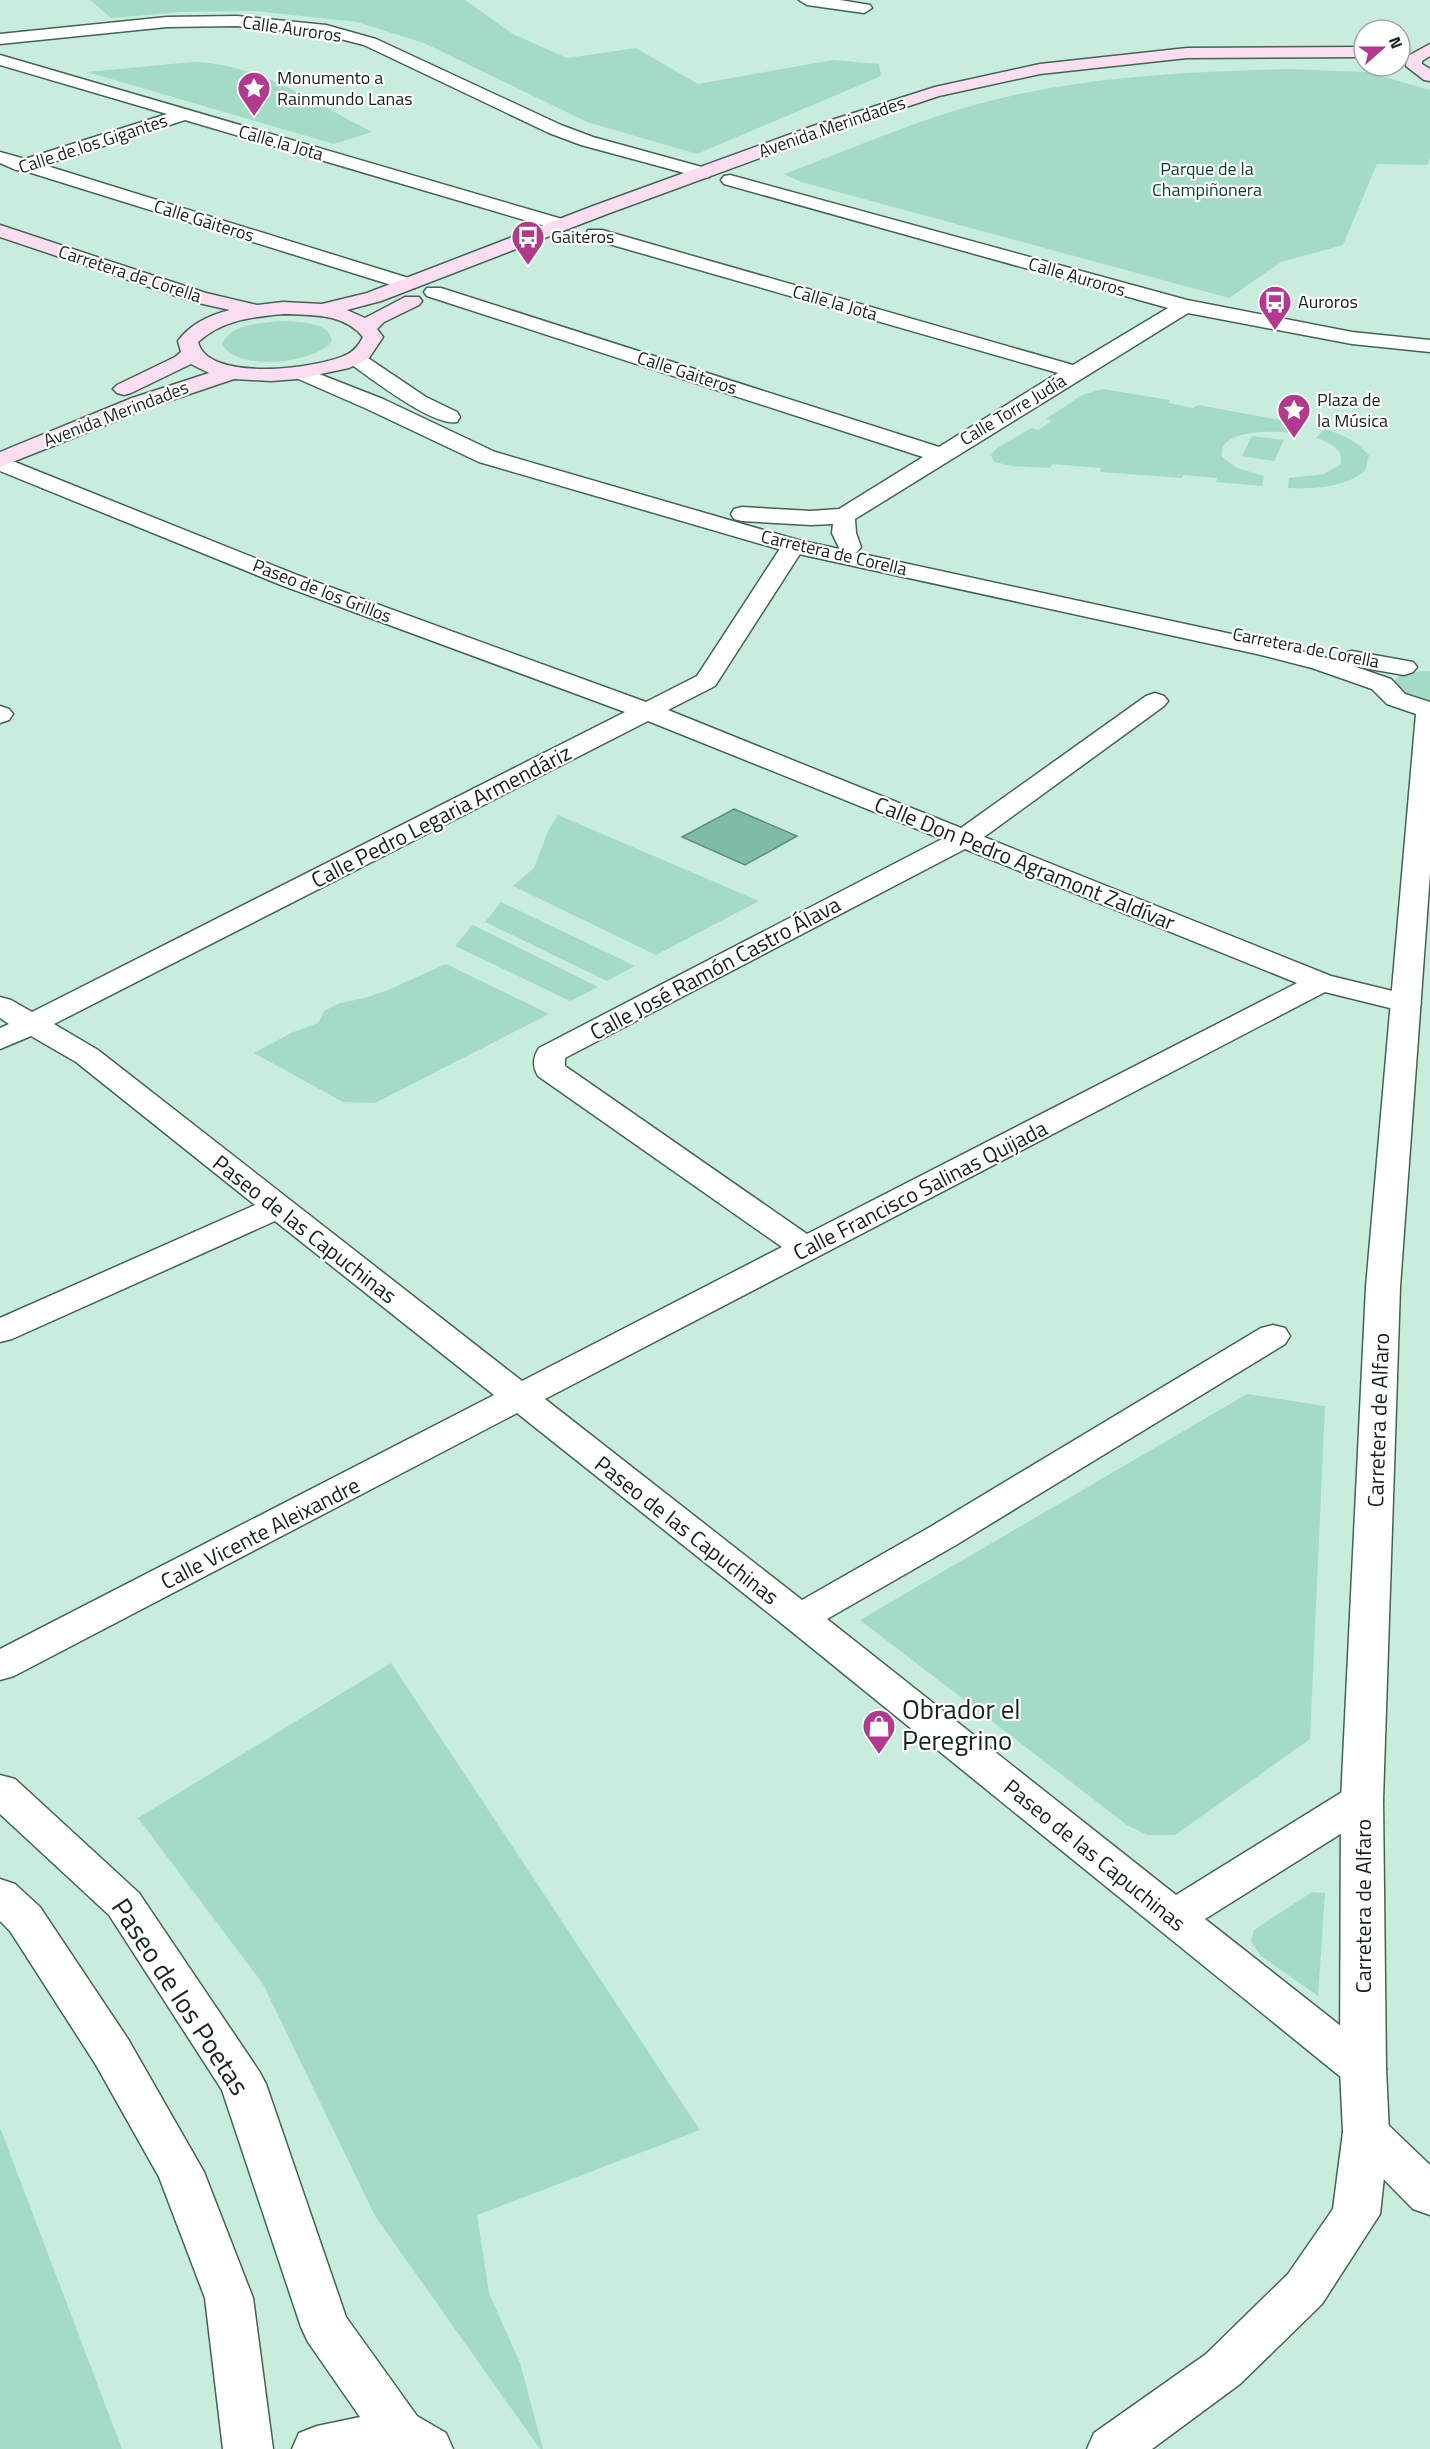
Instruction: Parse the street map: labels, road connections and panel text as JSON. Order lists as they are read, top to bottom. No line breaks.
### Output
{"streets":{"main road":["Avenida Merindades","Carretera de Corella"],"street":["Calle Auroros","Calle la Jota","Calle de los Gigantes","Calle Gaiteros","Calle Torre Judía","Paseo de los Grillos","Calle Pedro Legaria Armendáriz","Calle Don Pedro Agramont Zaldívar","Calle José Ramón Castro Álava","Calle Francisco Salinas Quijada","Paseo de las Capuchinas","Carretera de Alfaro","Calle Vicente Aleixandre","Paseo de los Poetas"]},"crossings":[["Calle Auroros","Avenida Merindades"],["Calle Auroros","Calle Torre Judía"],["Avenida Merindades","Calle la Jota"],["Avenida Merindades","Calle Gaiteros"],["Avenida Merindades","Paseo de los Grillos"],["Calle la Jota","Calle de los Gigantes"],["Calle la Jota","Calle Torre Judía"],["Calle de los Gigantes","Calle Gaiteros"],["Calle Gaiteros","Calle Torre Judía"],["Carretera de Corella","Calle Torre Judía"],["Carretera de Corella","Calle Pedro Legaria Armendáriz"],["Paseo de los Grillos","Calle Pedro Legaria Armendáriz"],["Paseo de los Grillos","Calle Don Pedro Agramont Zaldívar"],["Calle Pedro Legaria Armendáriz","Calle Don Pedro Agramont Zaldívar"],["Calle Pedro Legaria Armendáriz","Paseo de las Capuchinas"],["Calle Don Pedro Agramont Zaldívar","Calle José Ramón Castro Álava"],["Calle Don Pedro Agramont Zaldívar","Calle Francisco Salinas Quijada"],["Calle Don Pedro Agramont Zaldívar","Carretera de Alfaro"],["Calle José Ramón Castro Álava","Calle Francisco Salinas Quijada"],["Calle Francisco Salinas Quijada","Paseo de las Capuchinas"],["Calle Francisco Salinas Quijada","Calle Vicente Aleixandre"],["Paseo de las Capuchinas","Carretera de Alfaro"],["Paseo de las Capuchinas","Calle Vicente Aleixandre"]],"parks":["Parque de la Champiñonera"],"places":{"place":["Monumento a Rainmundo Lanas","Plaza de la Música"],"bus stop":["Gaiteros","Auroros"],"shop":["Obrador el Peregrino"]},"north":"right"}
